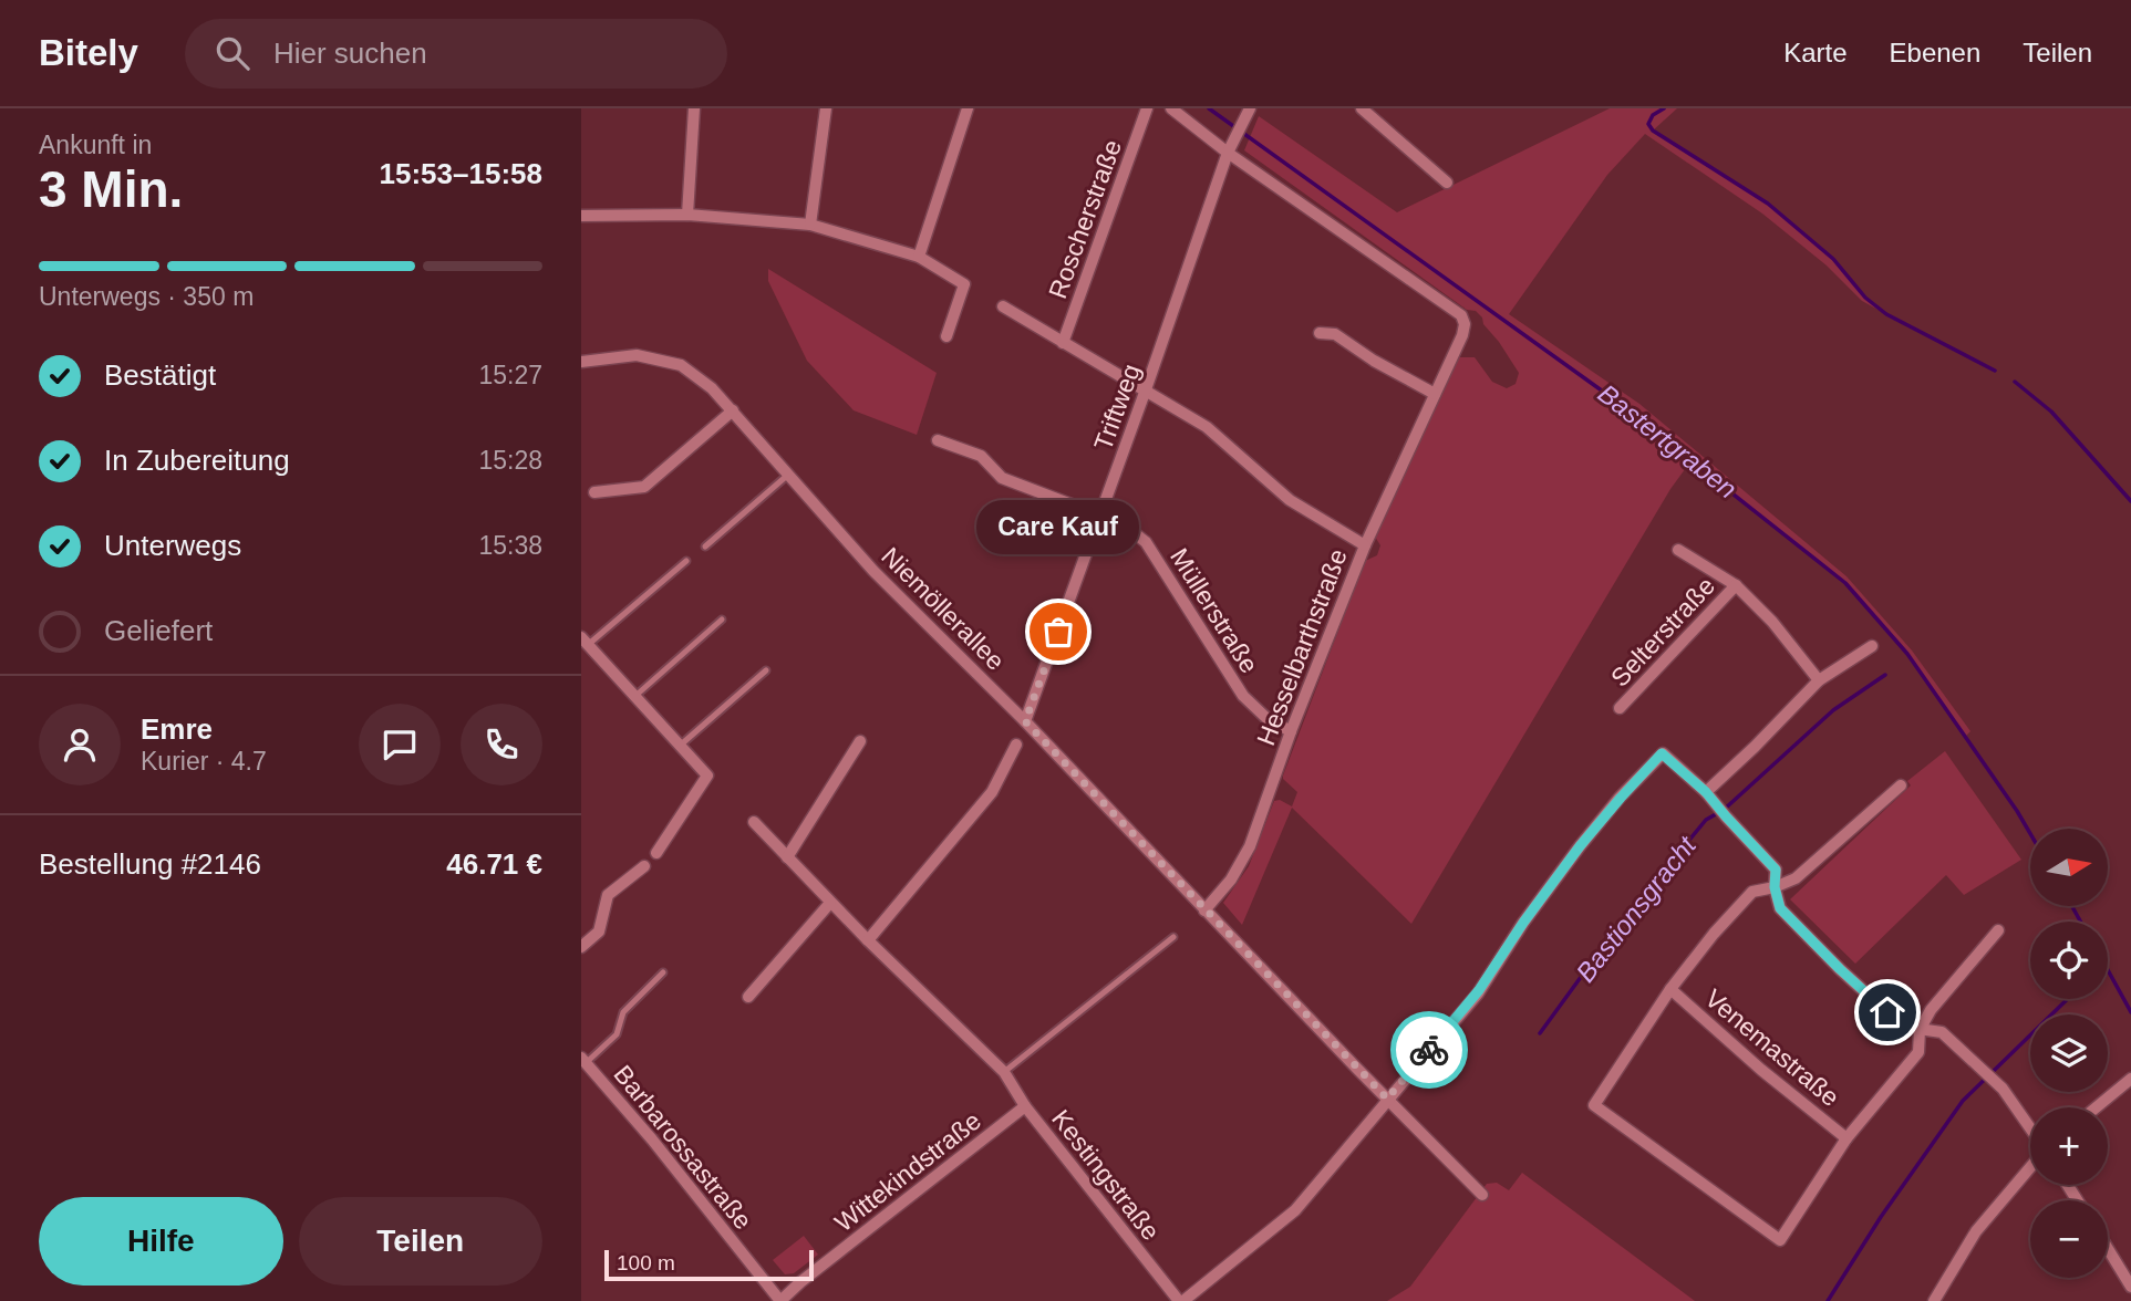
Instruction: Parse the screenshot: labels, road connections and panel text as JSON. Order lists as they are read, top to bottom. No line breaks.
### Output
{"streets":{"street":["Roscherstraße","Triftweg","Niemöllerallee","Müllerstraße","Selterstraße","Hesselbarthstraße","Venemastraße","Barbarossastraße","Wittekindstraße","Kestingstraße"]},"crossings":[["Roscherstraße","Triftweg"],["Roscherstraße","Hesselbarthstraße"],["Triftweg","Niemöllerallee"],["Triftweg","Müllerstraße"],["Triftweg","Hesselbarthstraße"],["Niemöllerallee","Hesselbarthstraße"],["Müllerstraße","Hesselbarthstraße"],["Barbarossastraße","Wittekindstraße"],["Wittekindstraße","Kestingstraße"]],"water":["Bastertgraben","Bastionsgracht"],"places":["Care Kauf"],"scale_bar":"100 m","north":"right","page":{"header":"Bitely","search":"Hier suchen","nav":["Karte","Ebenen","Teilen"],"heading":["3 Min.","Ankunft in","15:53–15:58"],"panel":["Emre","Kurier · 4.7","Bestellung #2146","46.71 €"],"bar":"Unterwegs · 350 m","list":[["Bestätigt","15:27"],["In Zubereitung","15:28"],["Unterwegs","15:38"],"Geliefert"],"bubble":"Care Kauf","map_buttons":["+","−"],"buttons":["Hilfe","Teilen"],"scale":"100 m"}}
